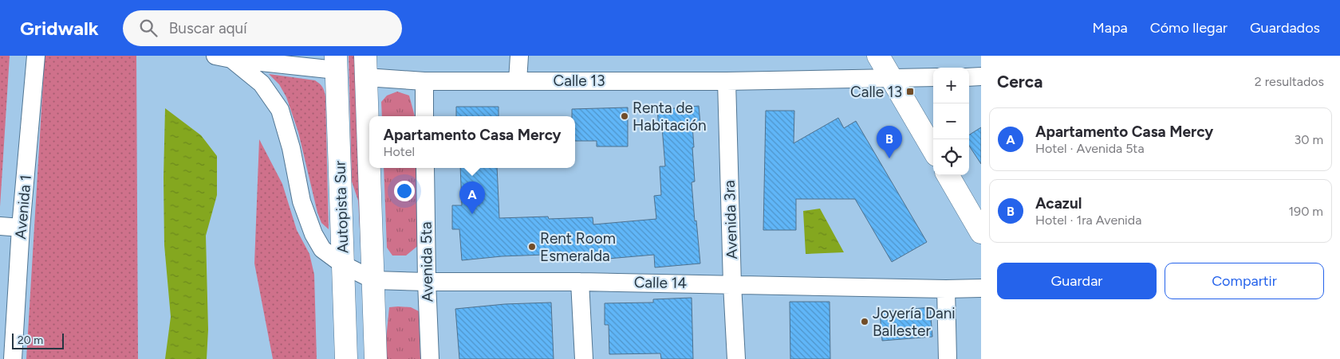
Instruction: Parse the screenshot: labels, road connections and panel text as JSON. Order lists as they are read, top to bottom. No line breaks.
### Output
{"streets":{"main road":["Autopista Sur"],"street":["Calle 13","Avenida 1","Avenida 3ra","Avenida 5ta","Calle 14"]},"crossings":[["Calle 13","Autopista Sur"],["Calle 13","Avenida 3ra"],["Autopista Sur","Calle 14"],["Avenida 3ra","Calle 14"],["Avenida 5ta","Calle 14"]],"places":{"transit":["Calle 13"],"other":["Renta de Habitación","Rent Room Esmeralda","Joyería Dani Ballester"]},"scale_bar":"20 m","page":{"header":"Gridwalk","search":"Buscar aquí","nav":["Mapa","Cómo llegar","Guardados"],"heading":["Cerca","2 resultados"],"map_buttons":["+","−"],"list":[{"mark":"A","name":"Apartamento Casa Mercy","note":"Hotel · Avenida 5ta","value":"30 m"},{"mark":"B","name":"Acazul","note":"Hotel · 1ra Avenida","value":"190 m"}],"popup":["Apartamento Casa Mercy","Hotel"],"pins":["B","A"],"buttons":["Guardar","Compartir"],"scale":"20 m"}}
